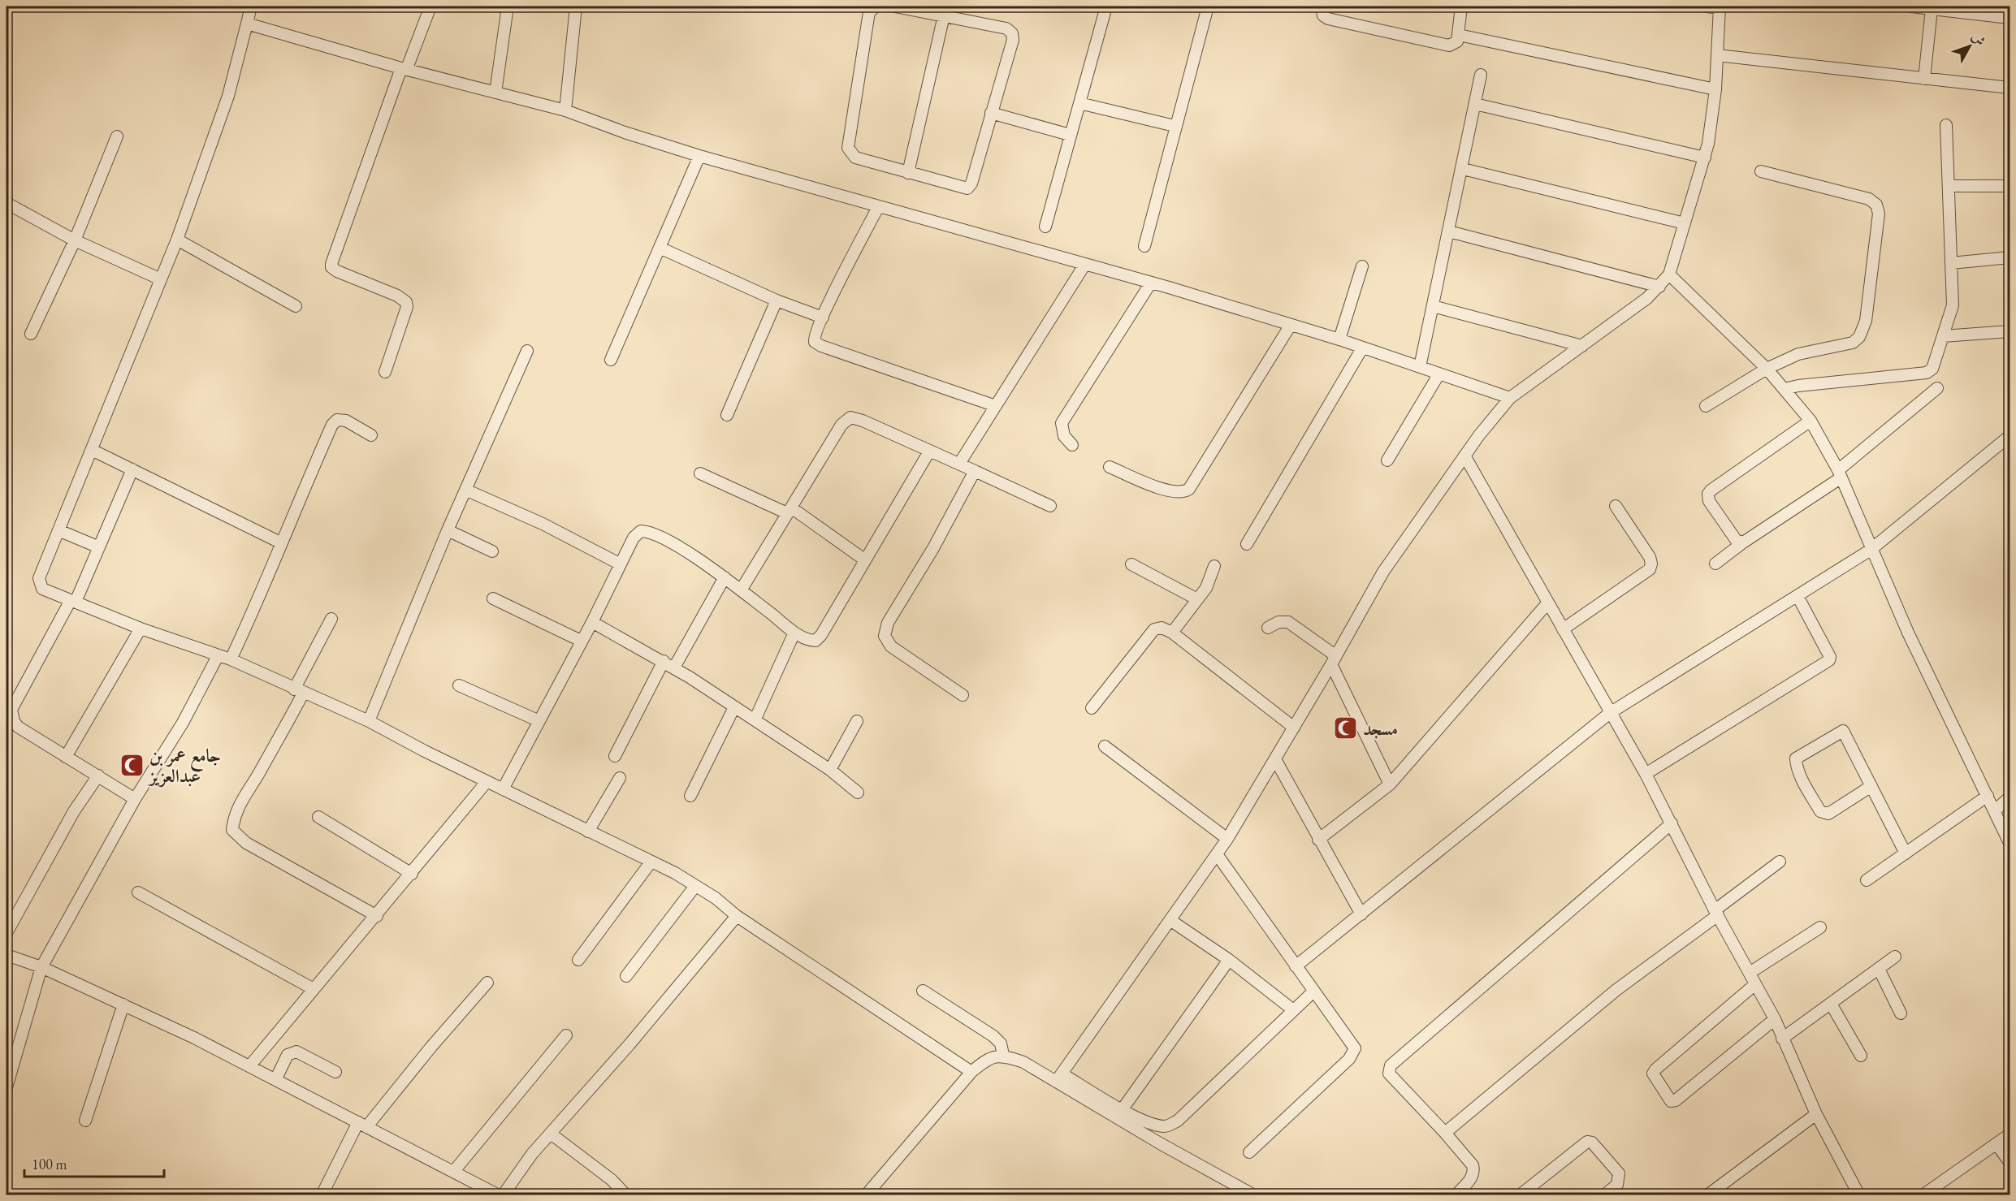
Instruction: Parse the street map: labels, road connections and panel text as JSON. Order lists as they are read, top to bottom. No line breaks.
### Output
{"places":{"mosque":["مسجد","جامع عمر بن عبدالعزيز"]},"scale_bar":"100 m","north":"top right"}
